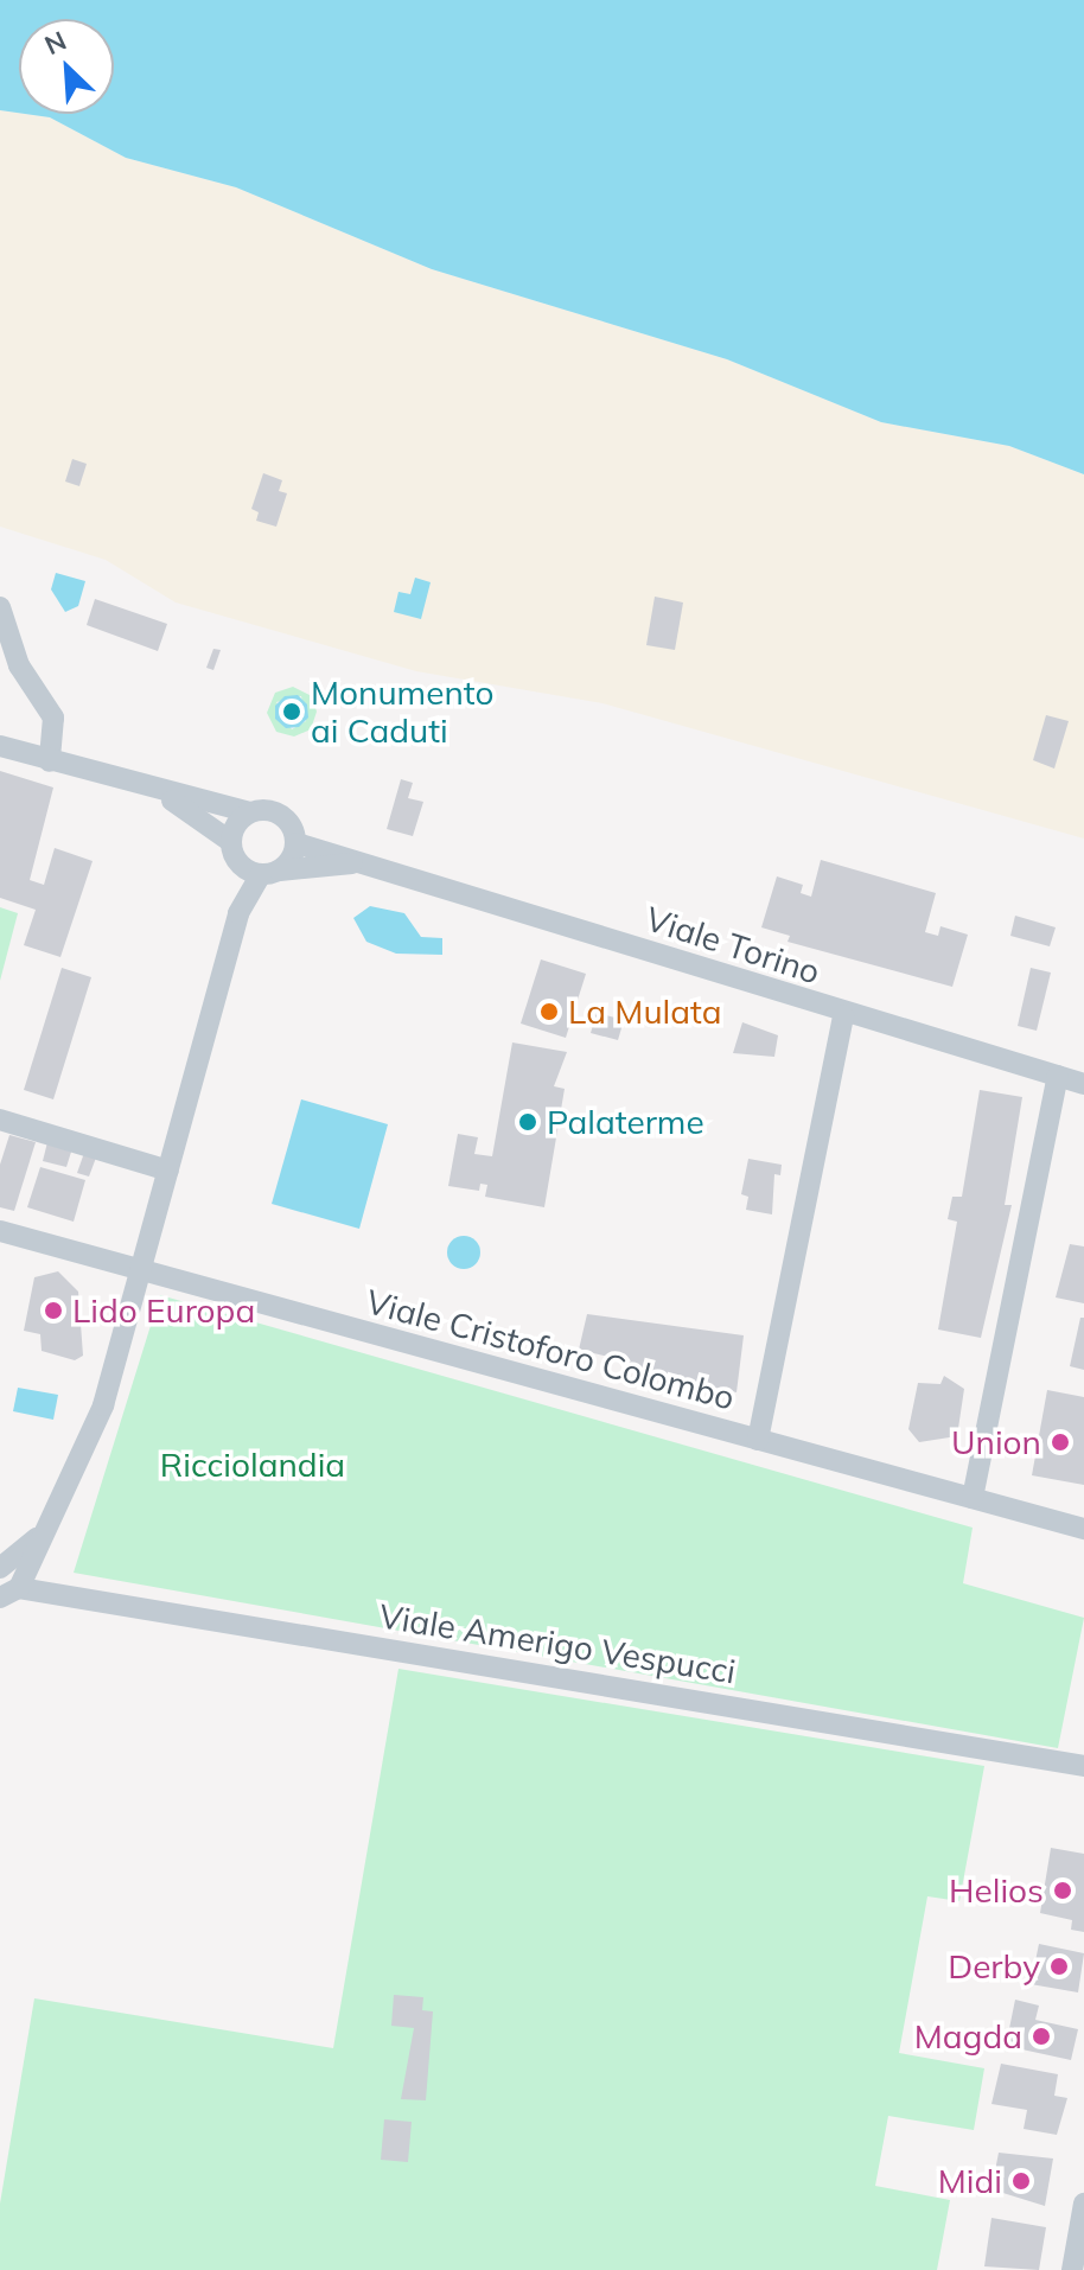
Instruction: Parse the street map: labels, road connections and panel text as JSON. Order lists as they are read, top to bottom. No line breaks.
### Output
{"streets":{"street":["Viale Torino","Viale Cristoforo Colombo","Viale Amerigo Vespucci"]},"parks":["Ricciolandia"],"places":["Monumento ai Caduti","La Mulata","Palaterme","Lido Europa","Union","Helios","Derby","Magda","Midi"],"north":"top left"}
